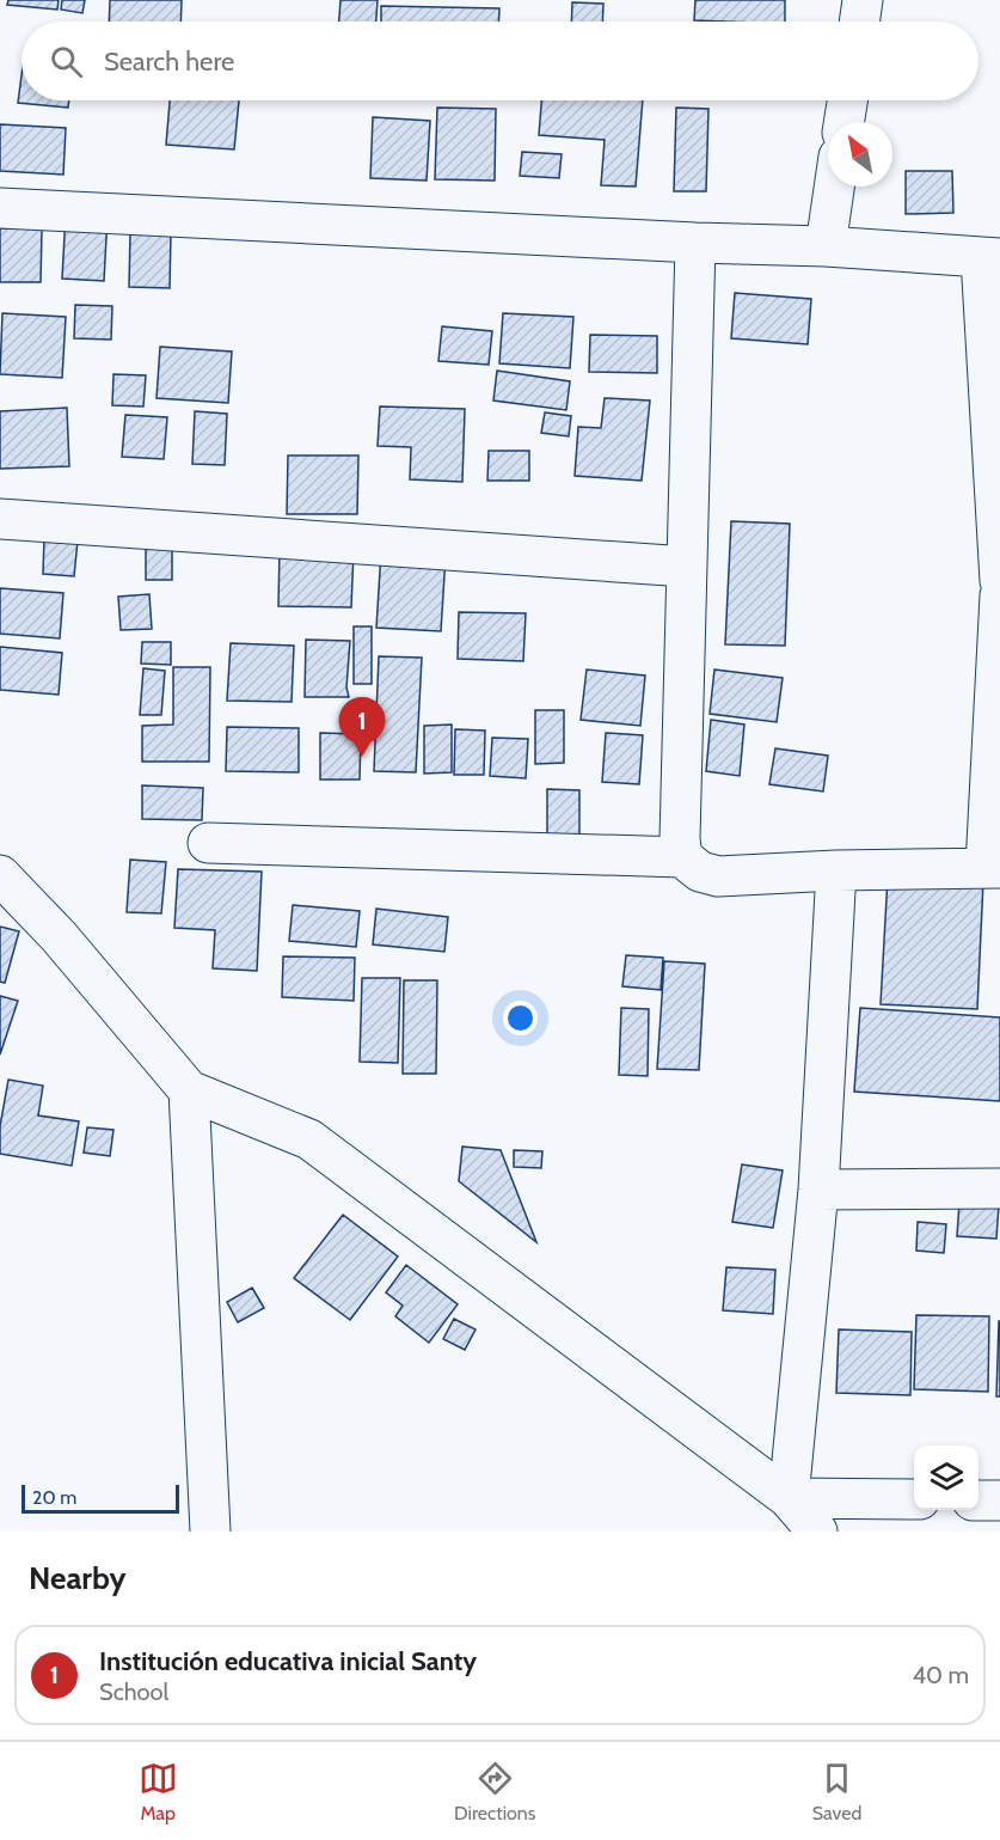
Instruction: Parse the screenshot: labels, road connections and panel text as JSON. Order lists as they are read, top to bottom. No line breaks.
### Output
{"scale_bar":"20 m","north":"top left","page":{"search":"Search here","pins":"1","scale":"20 m","heading":"Nearby","list":[{"mark":"1","name":"Institución educativa inicial Santy","note":"School","value":"40 m"}],"nav":["Map","Directions","Saved"]}}
